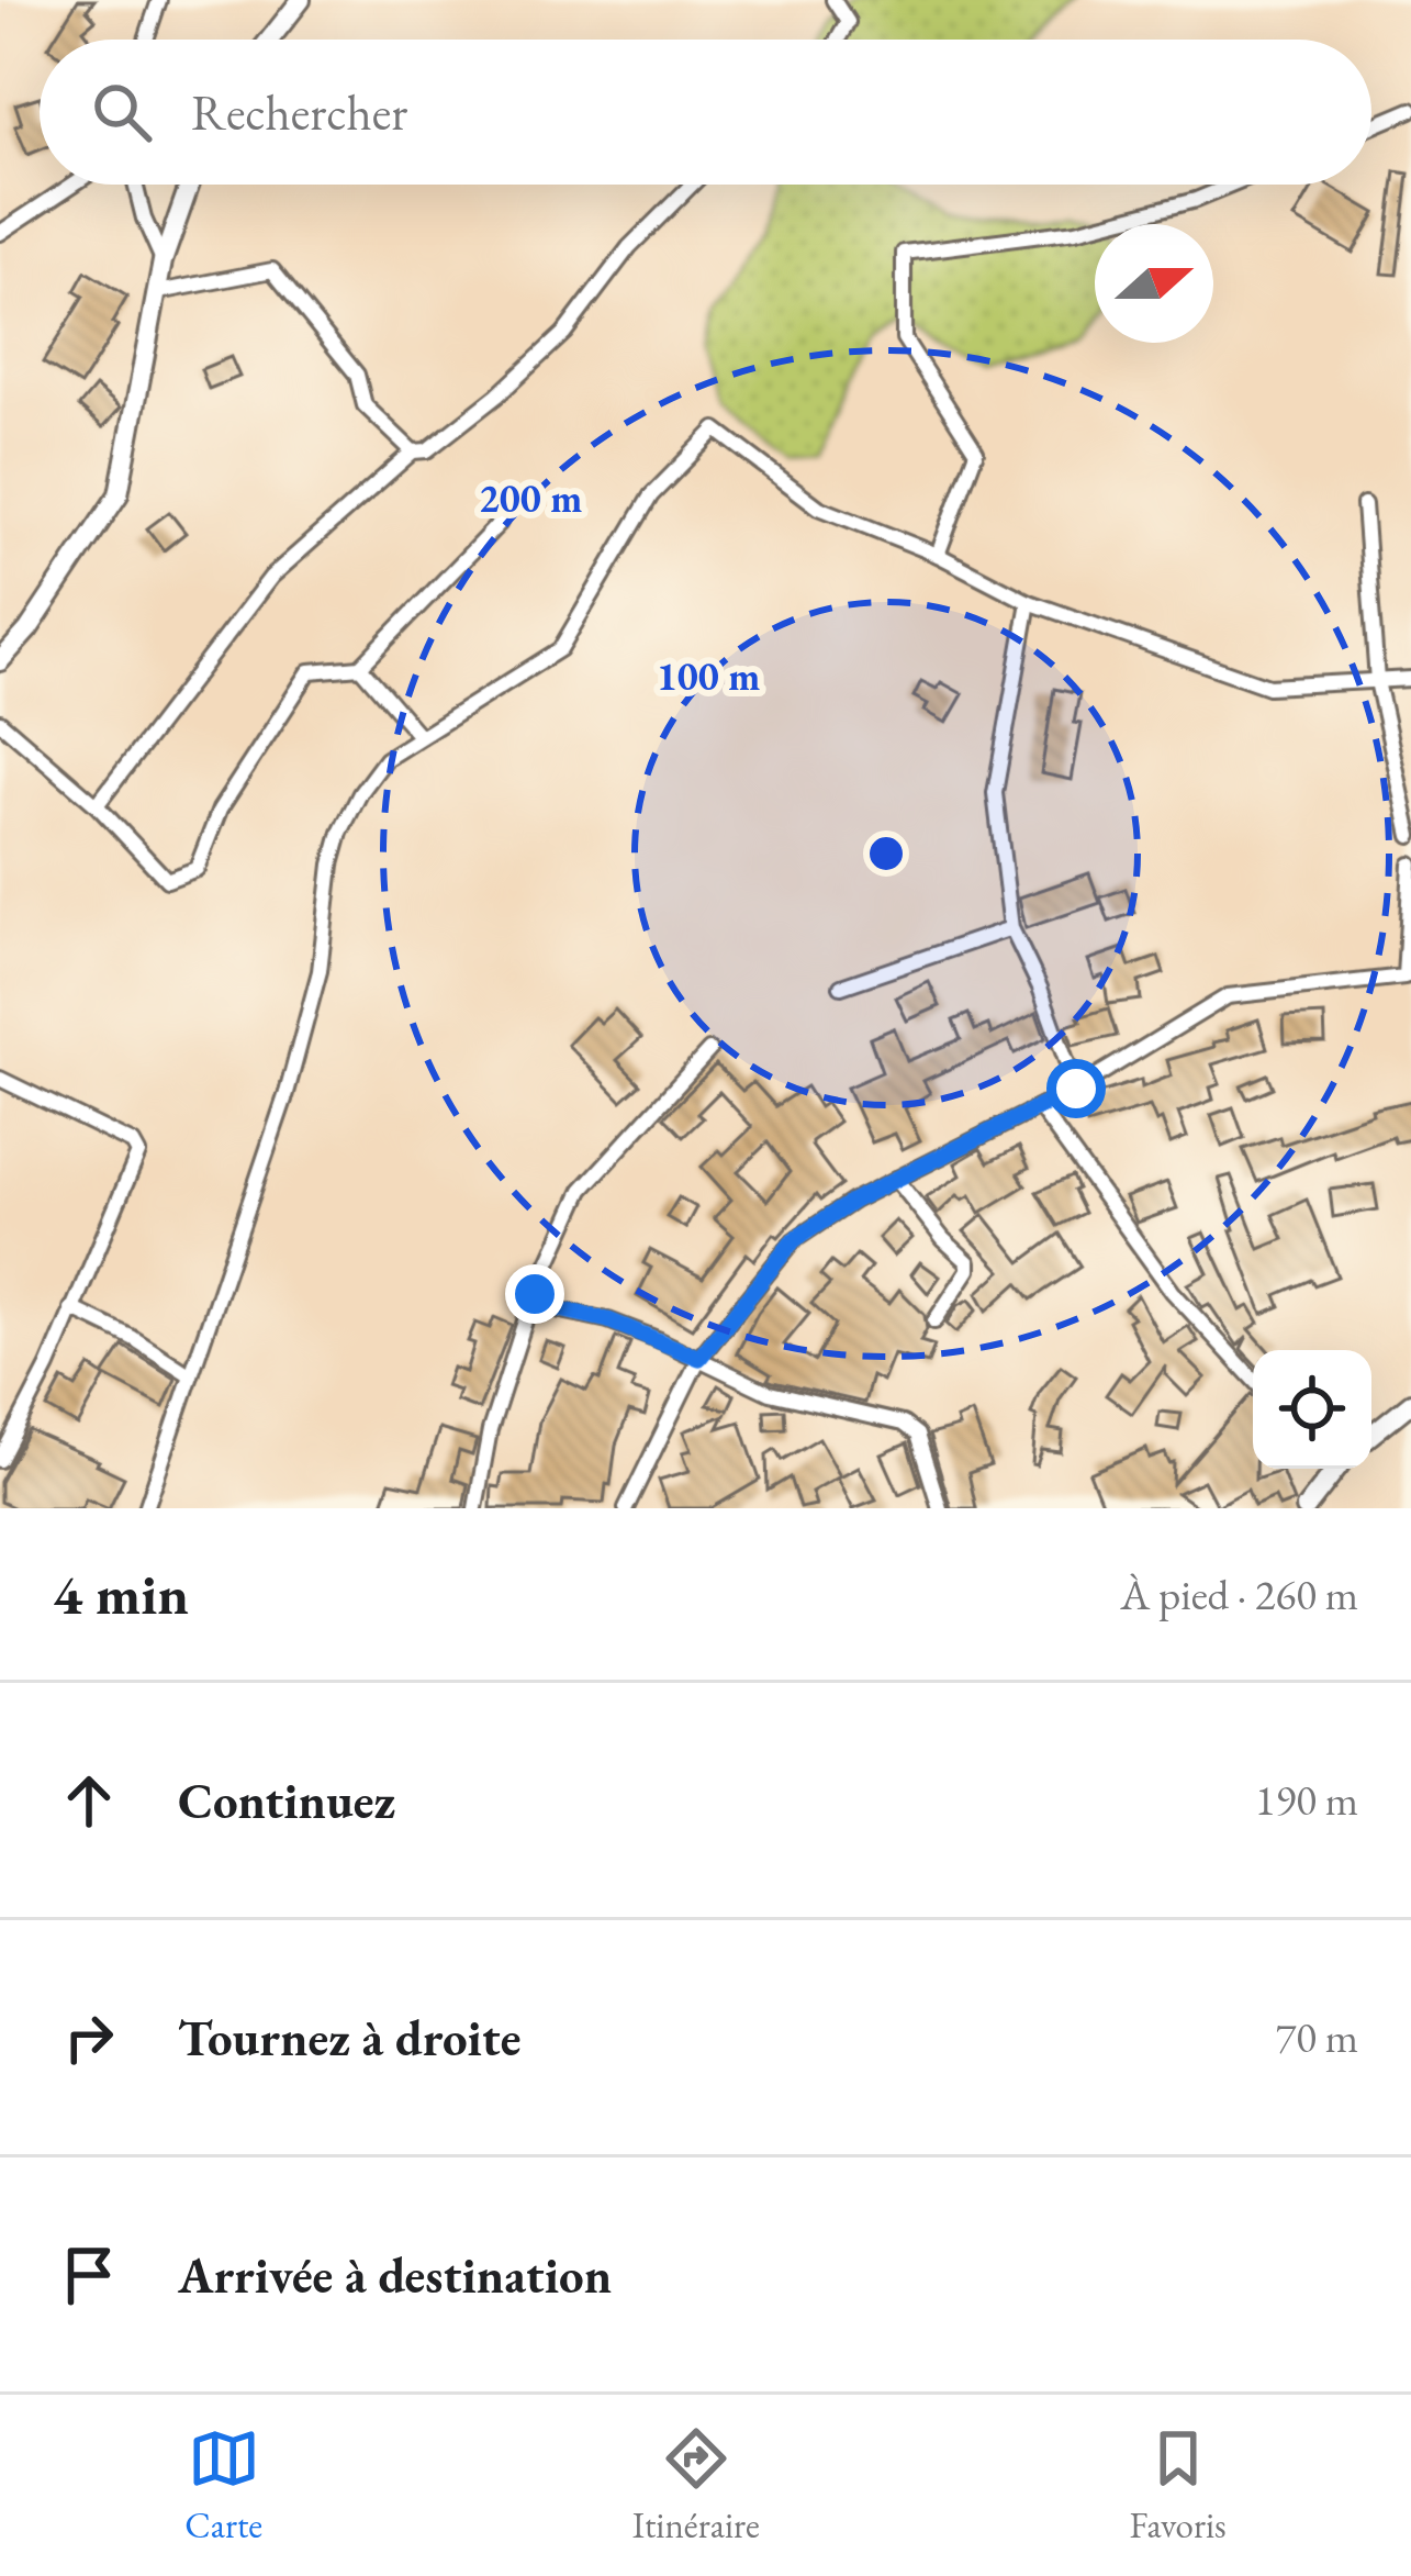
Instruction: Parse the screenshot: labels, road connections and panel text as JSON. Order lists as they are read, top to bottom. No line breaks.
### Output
{"north":"right","page":{"search":"Rechercher","heading":["4 min","À pied · 260 m"],"list":[["Continuez","190 m"],["Tournez à droite","70 m"],"Arrivée à destination"],"nav":["Carte","Itinéraire","Favoris"]},"rings":["200 m","100 m"]}
